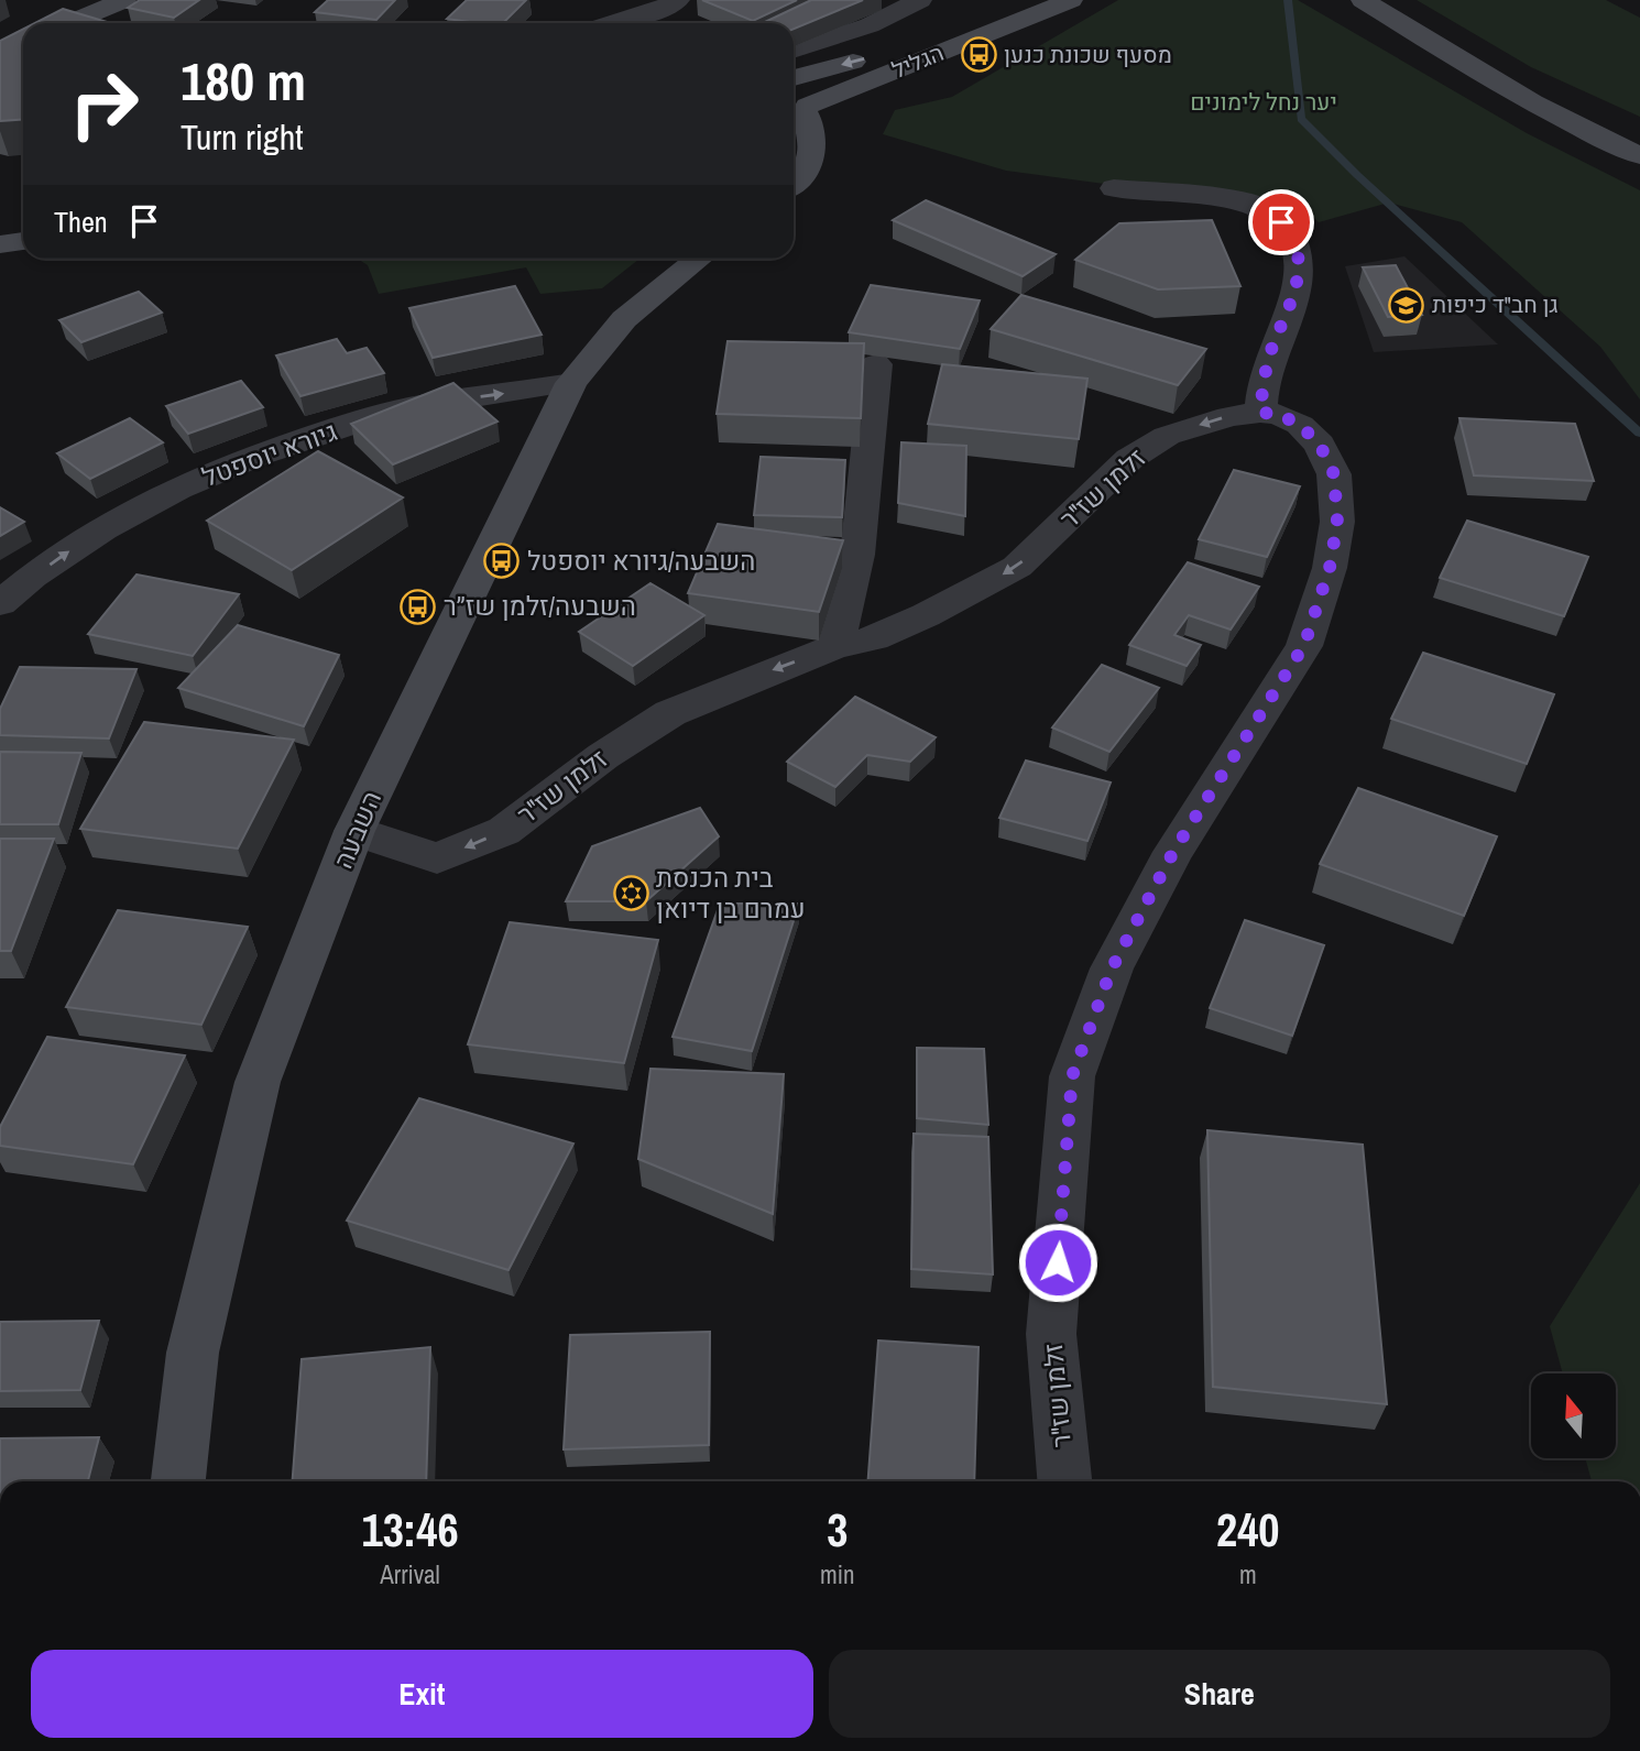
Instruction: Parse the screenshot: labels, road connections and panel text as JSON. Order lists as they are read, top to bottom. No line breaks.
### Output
{"streets":{"street":["הגליל","גיורא יוספטל","זלמן שז\"ר","השבעה"]},"crossings":[["גיורא יוספטל","השבעה"],["זלמן שז\"ר","השבעה"]],"one_way":["גיורא יוספטל","זלמן שז\"ר"],"parks":["יער נחל לימונים"],"places":{"bus stop":["מסעף שכונת כנען","השבעה/גיורא יוספטל","השבעה/זלמן שז״ר"],"school or university":["גן חב\"ד כיפות"],"synagogue":["בית הכנסת עמרם בן דיואן"]},"north":"top","page":{"turn":["180 m","Turn right"],"then":"Then","eta":["13:46","Arrival","3","min","240","m"],"buttons":["Exit","Share"]}}
